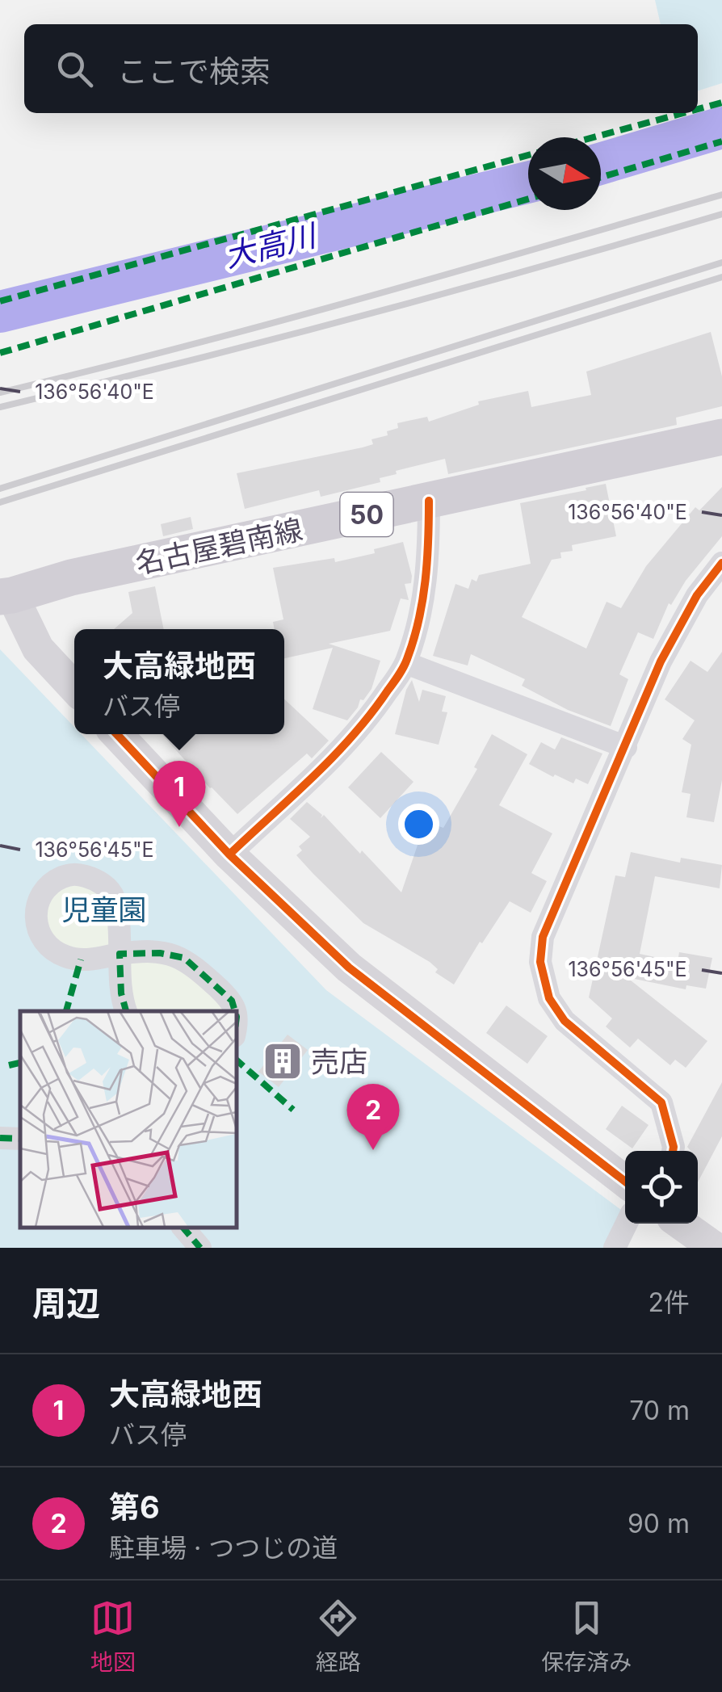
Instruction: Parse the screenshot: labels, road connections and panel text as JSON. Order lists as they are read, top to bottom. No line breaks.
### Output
{"streets":{"main road":["50","名古屋碧南線"]},"water":["大高川"],"parks":["児童園"],"places":{"building":["売店"]},"north":"right","page":{"search":"ここで検索","popup":["大高緑地西","バス停"],"pins":["1","2"],"heading":["周辺","2件"],"list":[{"mark":"1","name":"大高緑地西","note":"バス停","value":"70 m"},{"mark":"2","name":"第6","note":"駐車場 · つつじの道","value":"90 m"}],"nav":["地図","経路","保存済み"]},"coordinates":["136°56'40\"E","136°56'45\"E"]}
